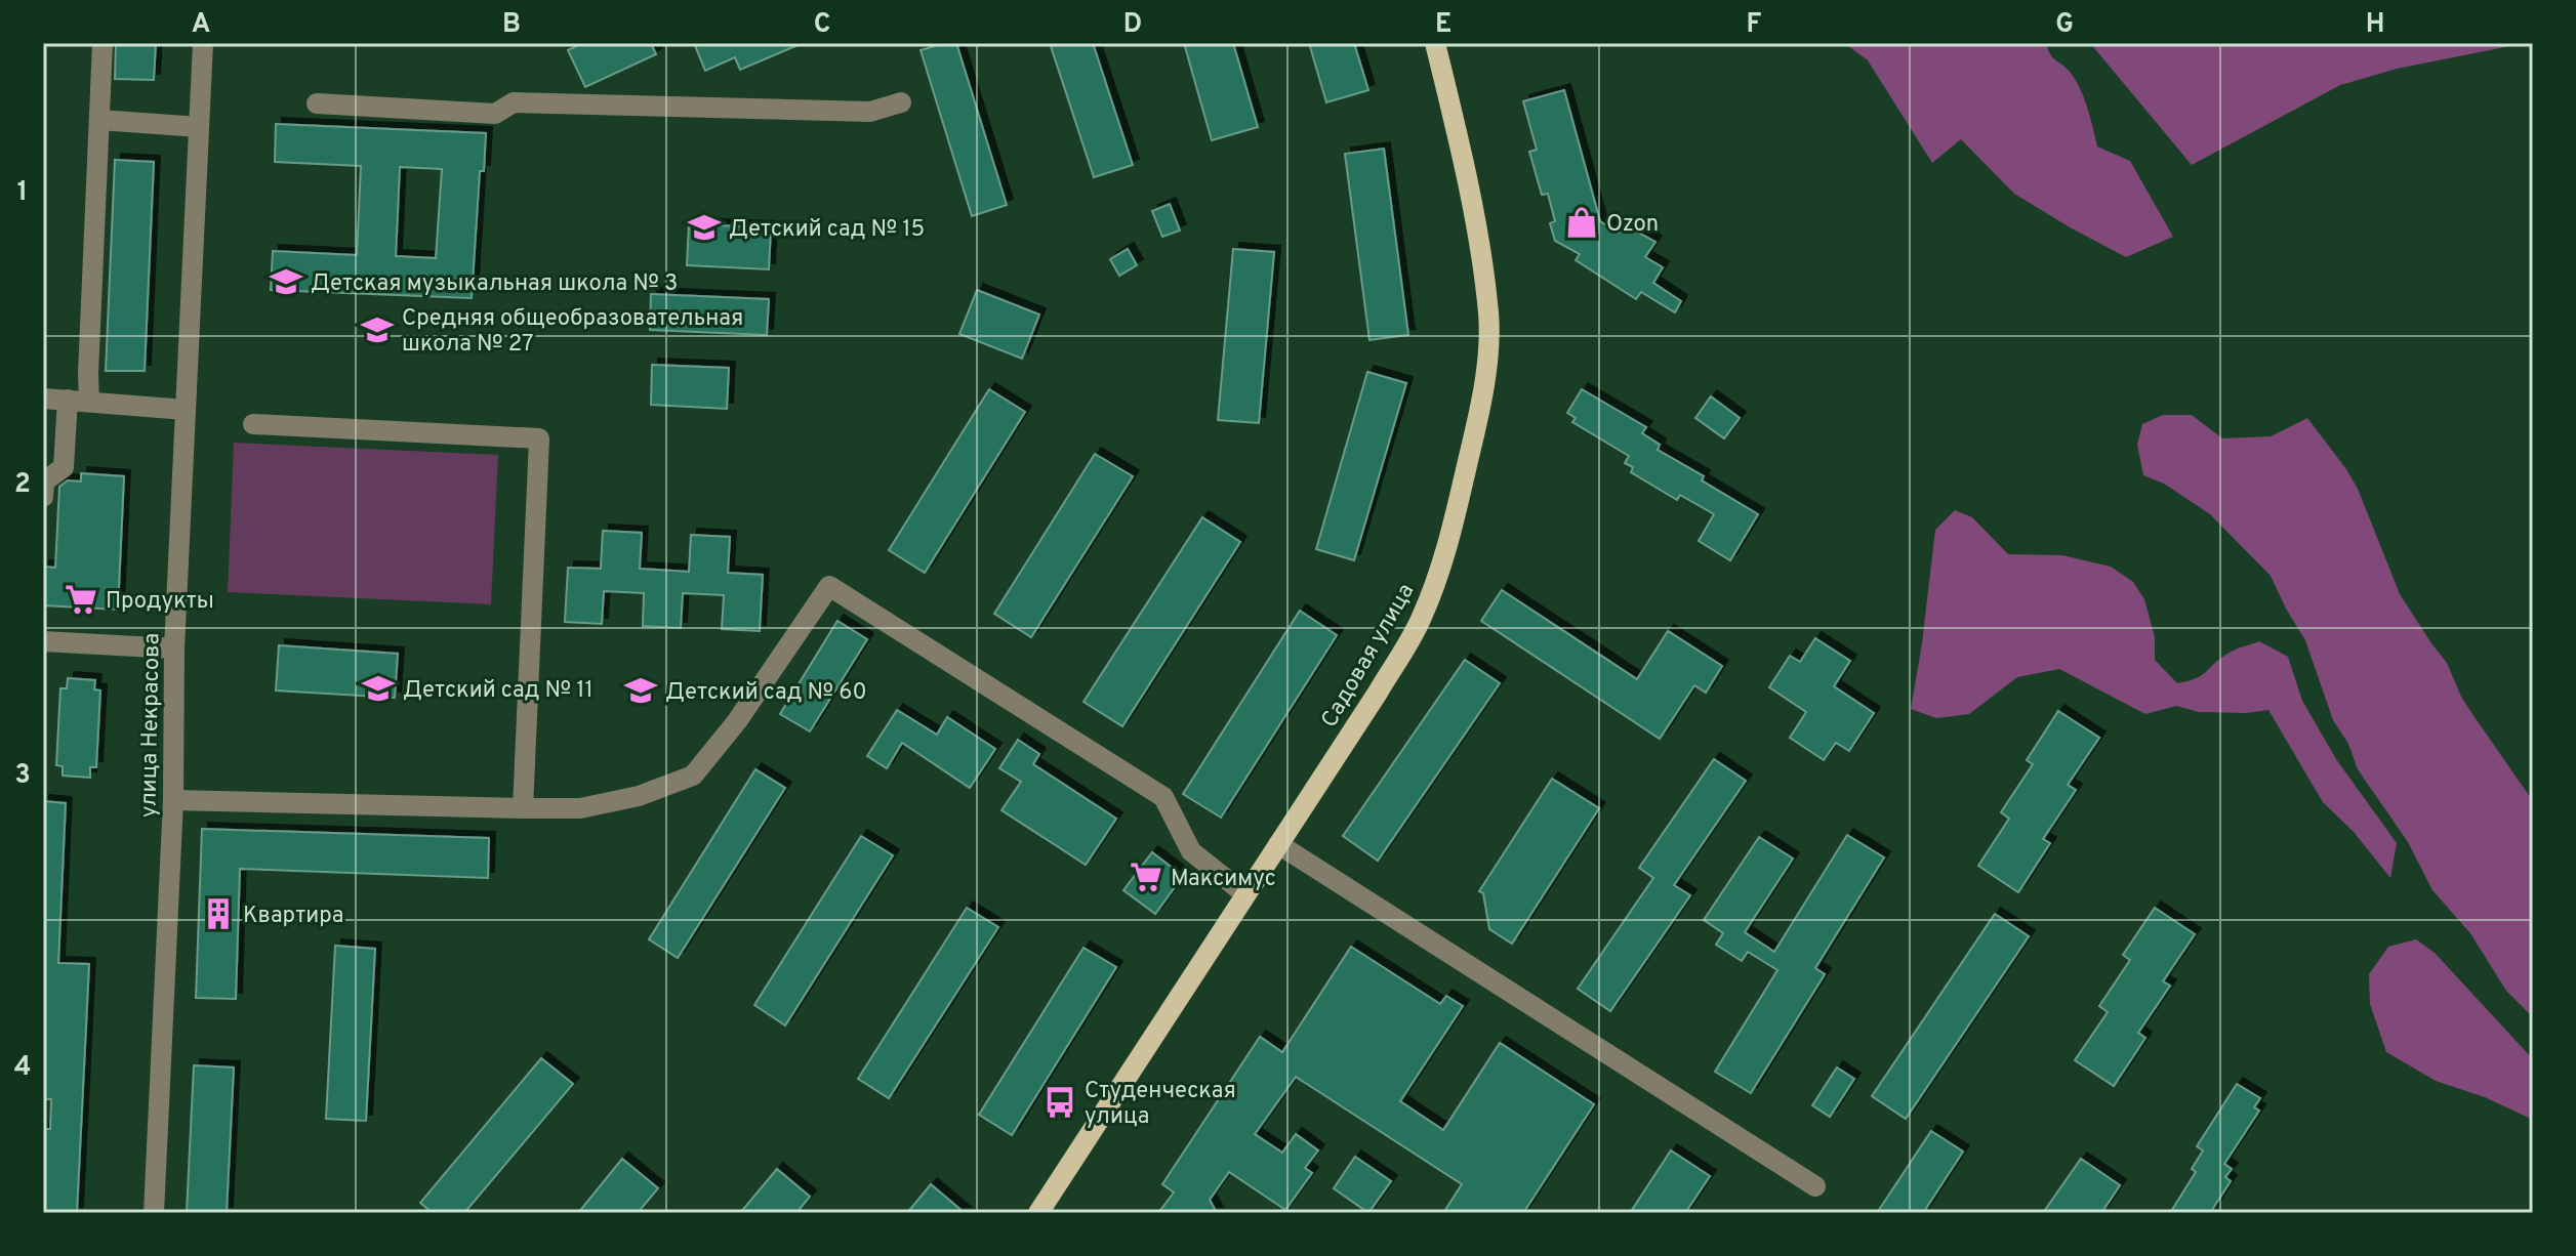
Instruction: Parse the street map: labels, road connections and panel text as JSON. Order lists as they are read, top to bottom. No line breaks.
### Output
{"streets":{"main road":["Садовая улица"],"street":["улица Некрасова"]},"places":{"shop":["Ozon"],"school or university":["Детский сад № 15","Детская музыкальная школа № 3","Средняя общеобразовательная школа № 27","Детский сад № 11","Детский сад № 60"],"supermarket":["Продукты","Максимус"],"building":["Квартира"],"bus stop":["Студенческая улица"]},"grid":{"columns":["A","B","C","D","E","F","G","H"],"rows":["1","2","3","4"]}}
